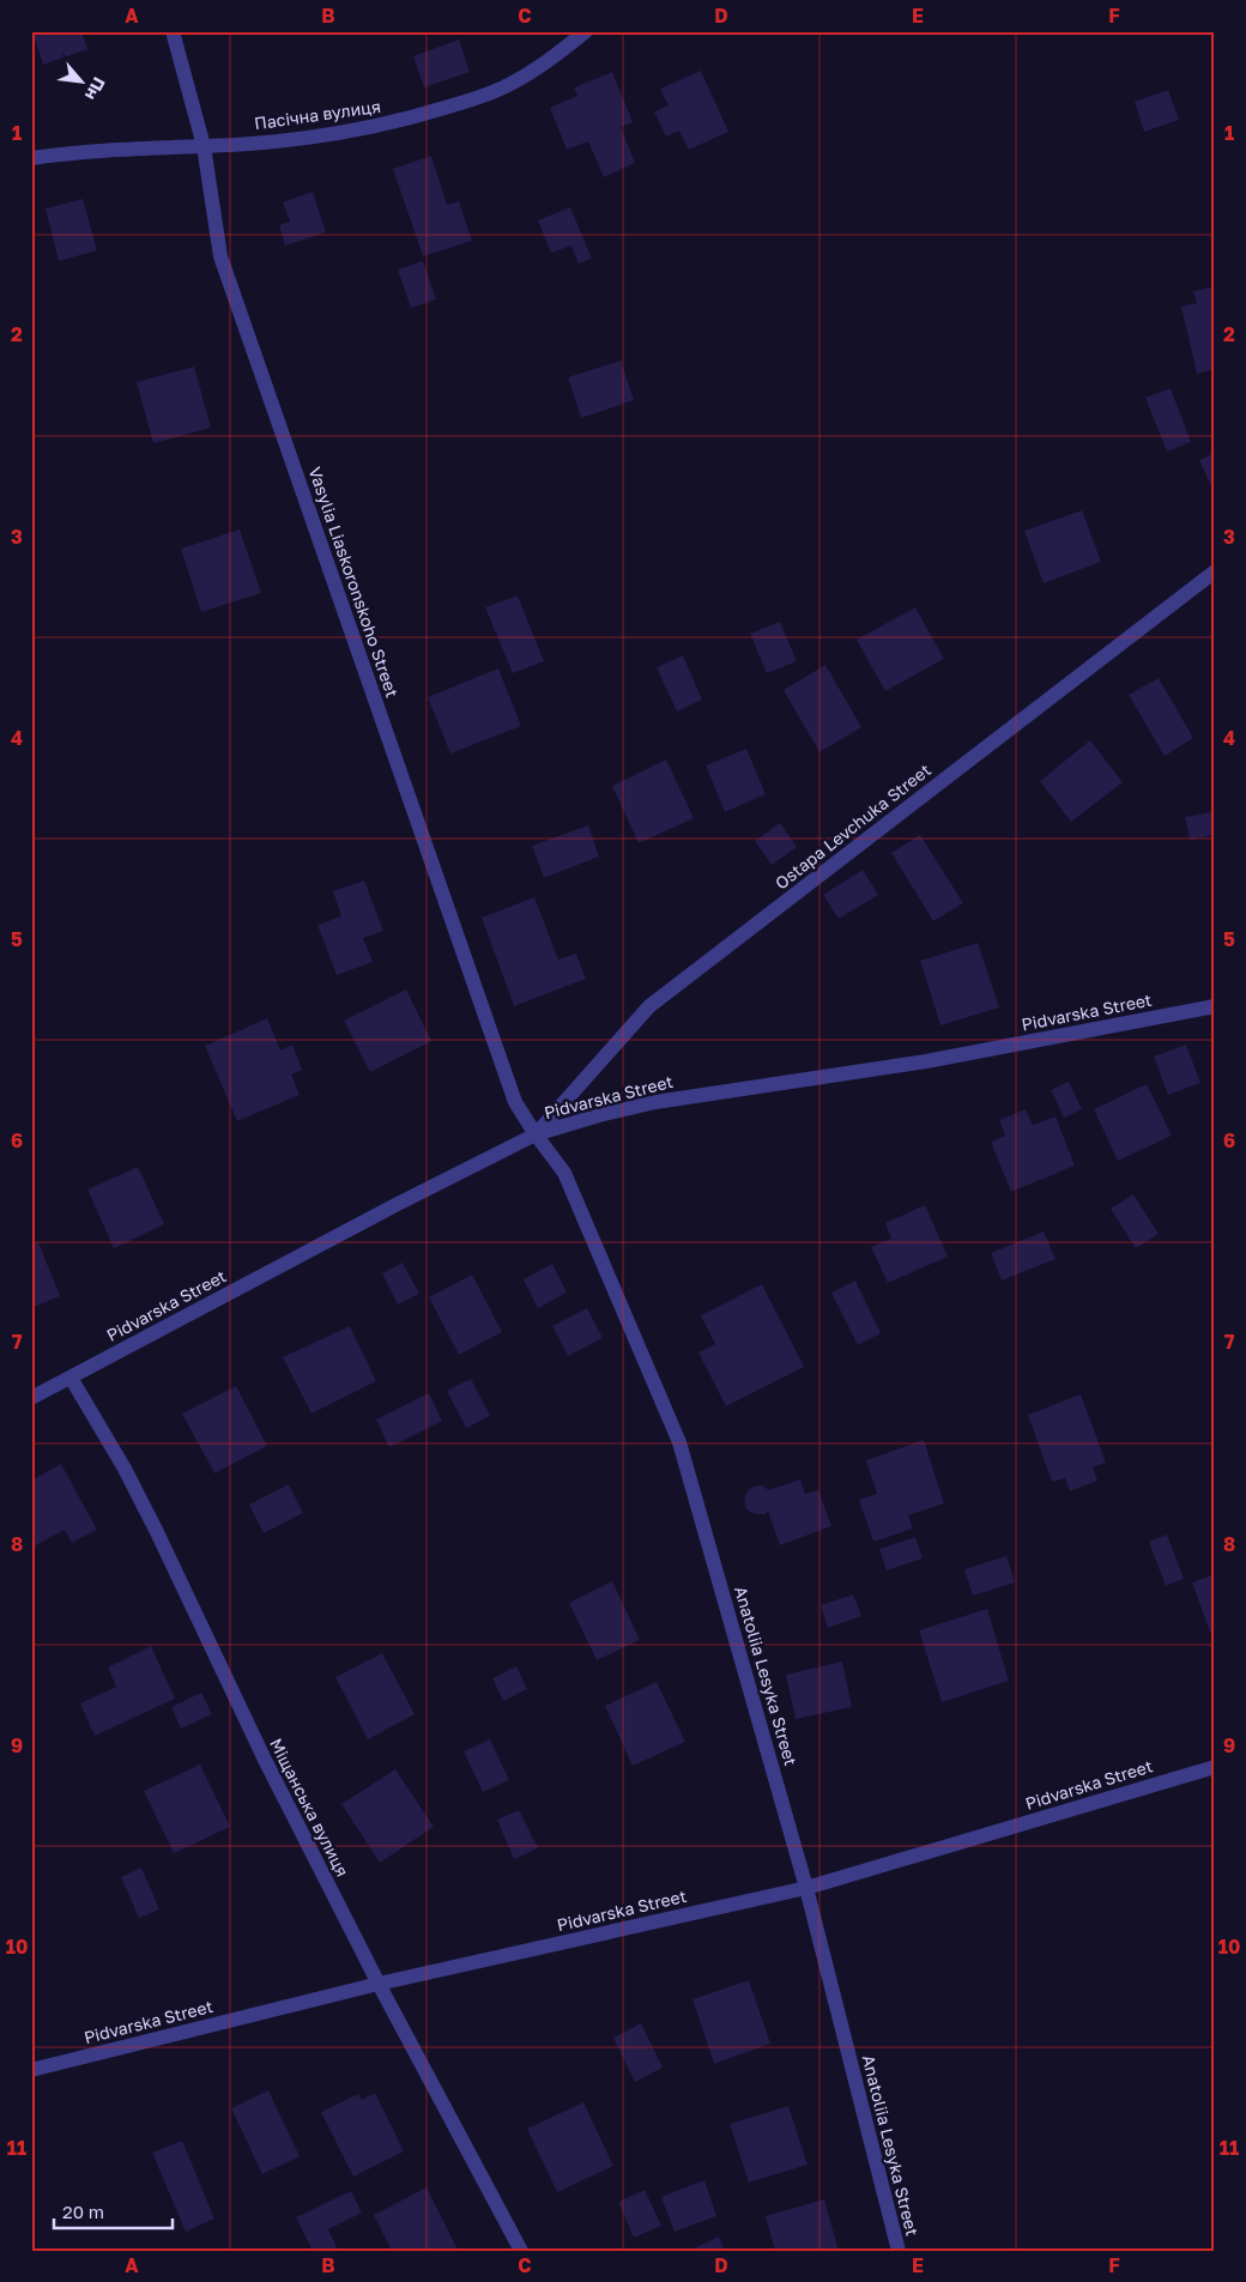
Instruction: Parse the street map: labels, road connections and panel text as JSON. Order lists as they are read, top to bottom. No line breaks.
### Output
{"streets":{"street":["Пасічна вулиця","Vasylia Liaskoronskoho Street","Ostapa Levchuka Street","Pidvarska Street","Anatoliia Lesyka Street","Міщанська вулиця"]},"crossings":[["Пасічна вулиця","Vasylia Liaskoronskoho Street"],["Vasylia Liaskoronskoho Street","Ostapa Levchuka Street"],["Vasylia Liaskoronskoho Street","Pidvarska Street"],["Vasylia Liaskoronskoho Street","Anatoliia Lesyka Street"],["Ostapa Levchuka Street","Pidvarska Street"],["Ostapa Levchuka Street","Anatoliia Lesyka Street"],["Pidvarska Street","Anatoliia Lesyka Street"],["Pidvarska Street","Міщанська вулиця"]],"scale_bar":"20 m","north":"bottom right","grid":{"columns":["A","B","C","D","E","F"],"rows":["1","2","3","4","5","6","7","8","9","10","11"]}}
